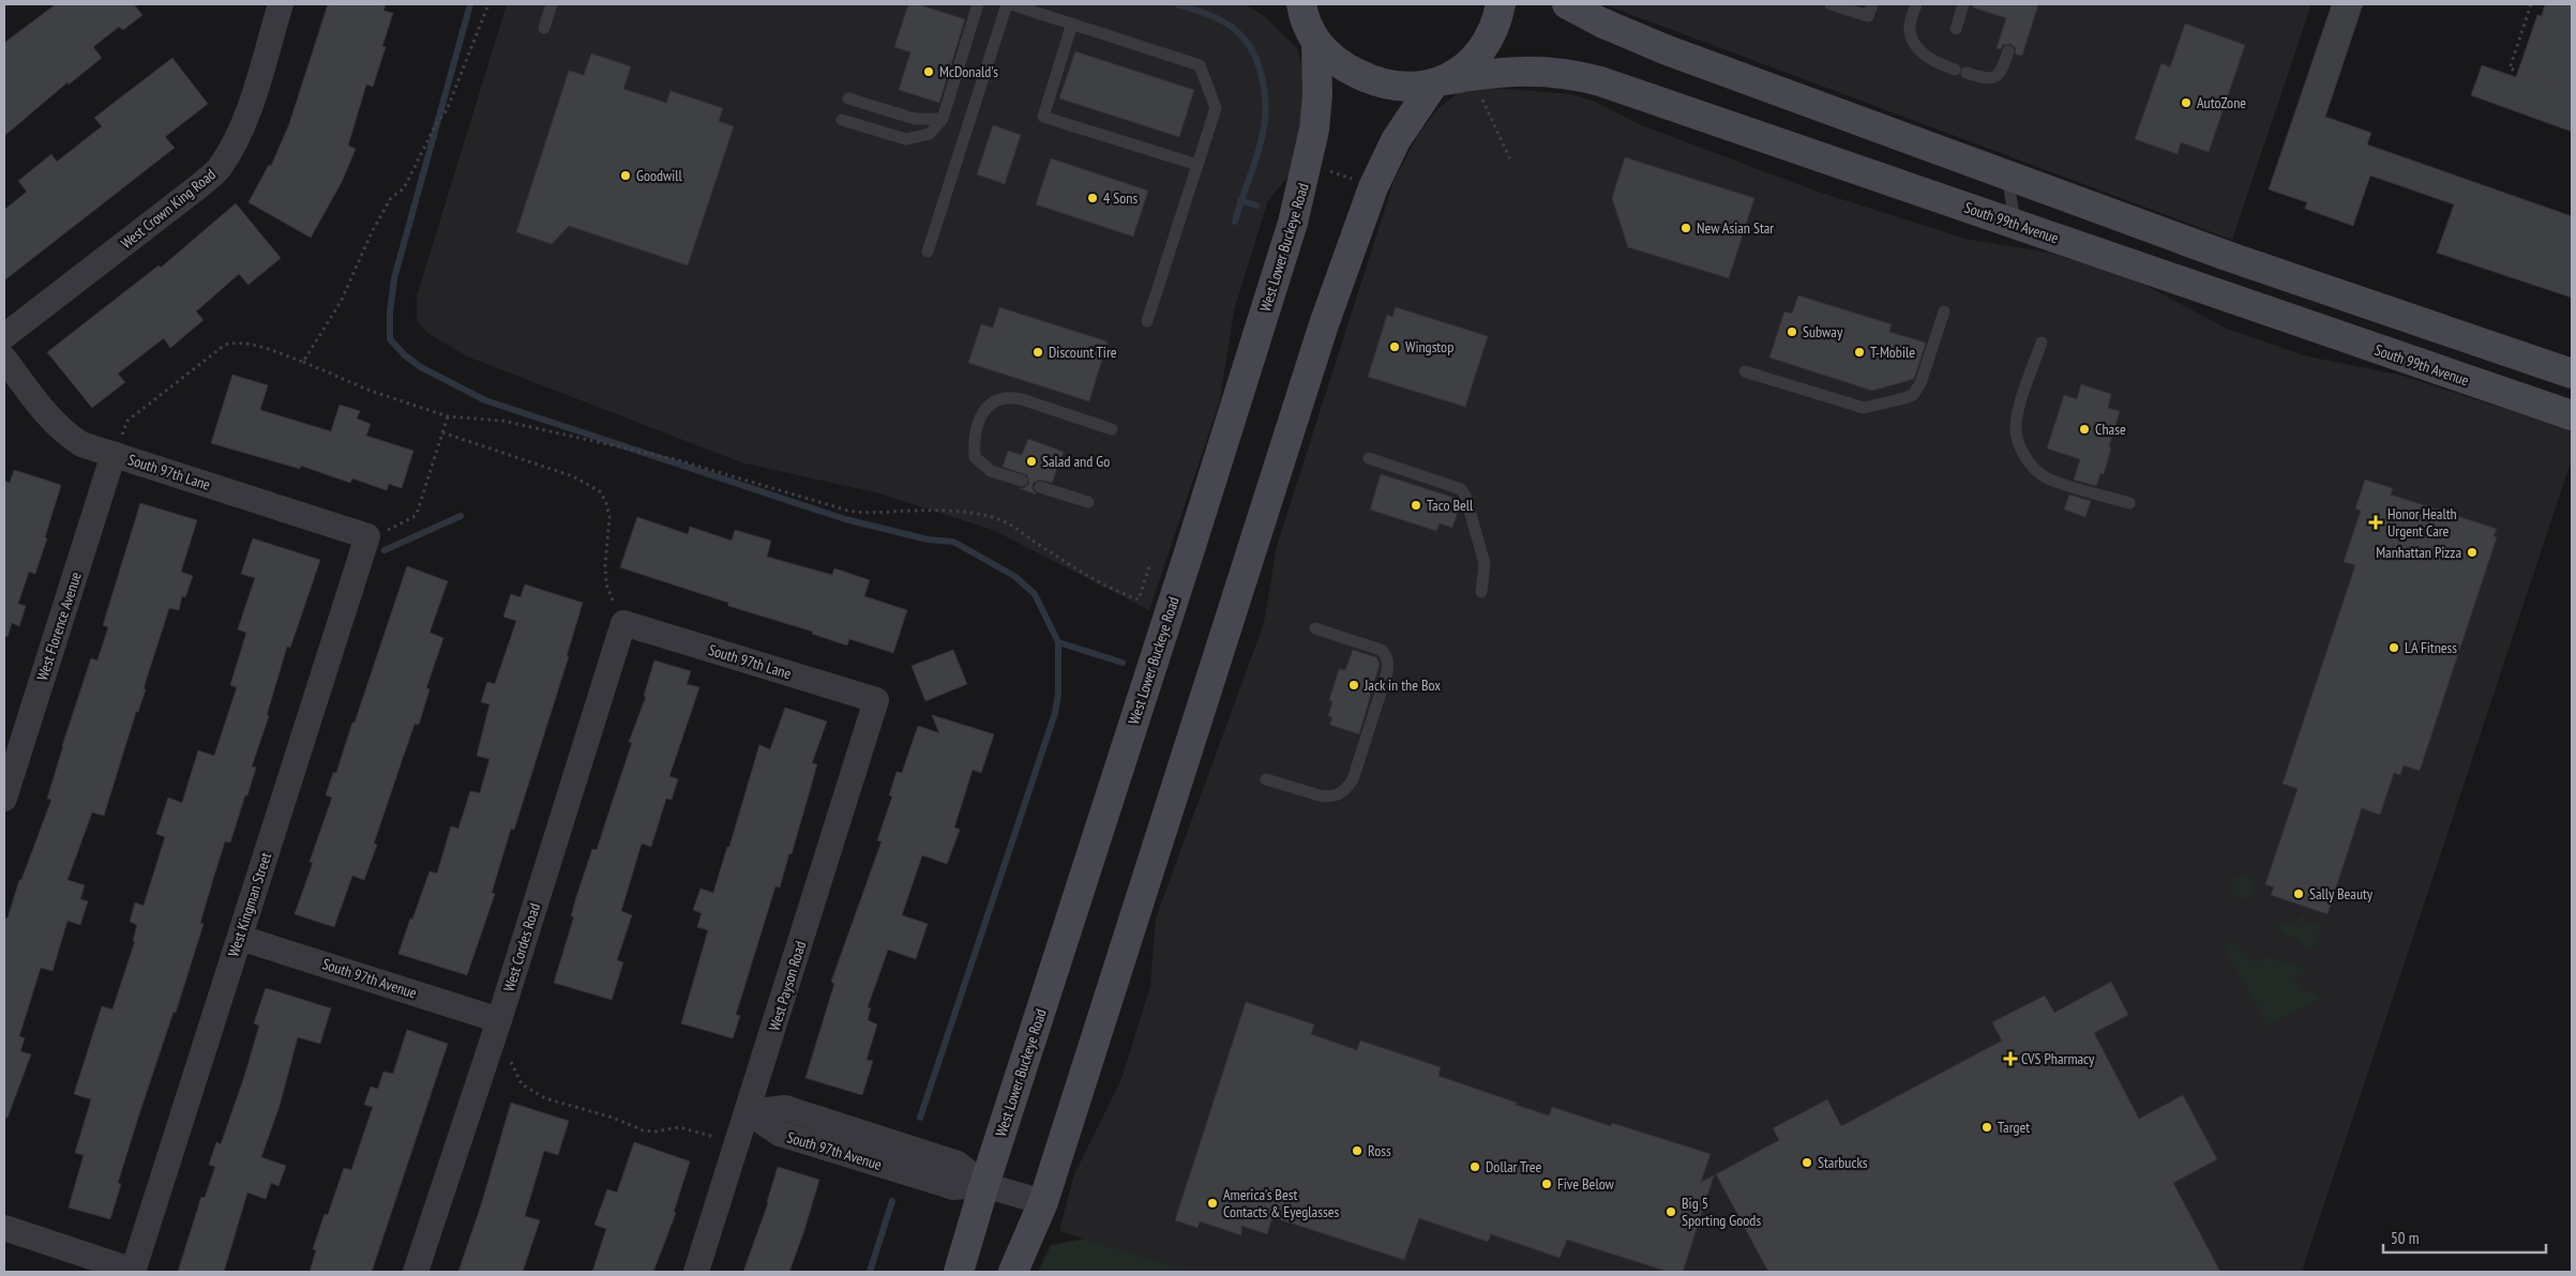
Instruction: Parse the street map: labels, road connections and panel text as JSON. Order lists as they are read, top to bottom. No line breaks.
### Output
{"streets":{"main road":["South 99th Avenue","West Lower Buckeye Road"],"street":["West Crown King Road","South 97th Lane","West Florence Avenue","West Kingman Street","West Cordes Road","South 97th Avenue","West Payson Road"]},"crossings":[["South 99th Avenue","West Lower Buckeye Road"],["West Lower Buckeye Road","South 97th Avenue"],["South 97th Lane","West Florence Avenue"],["South 97th Lane","West Kingman Street"],["South 97th Lane","West Cordes Road"],["South 97th Lane","West Payson Road"],["West Kingman Street","South 97th Avenue"],["West Cordes Road","South 97th Avenue"],["South 97th Avenue","West Payson Road"]],"places":{"other":["McDonald's","AutoZone","Goodwill","4 Sons","New Asian Star","Subway","Wingstop","Discount Tire","T-Mobile","Chase","Salad and Go","Taco Bell","Manhattan Pizza","LA Fitness","Jack in the Box","Sally Beauty","Target","Ross","Starbucks","Dollar Tree","Five Below","America's Best Contacts & Eyeglasses","Big 5 Sporting Goods"],"health":["Honor Health Urgent Care","CVS Pharmacy"]},"scale_bar":"50 m"}
